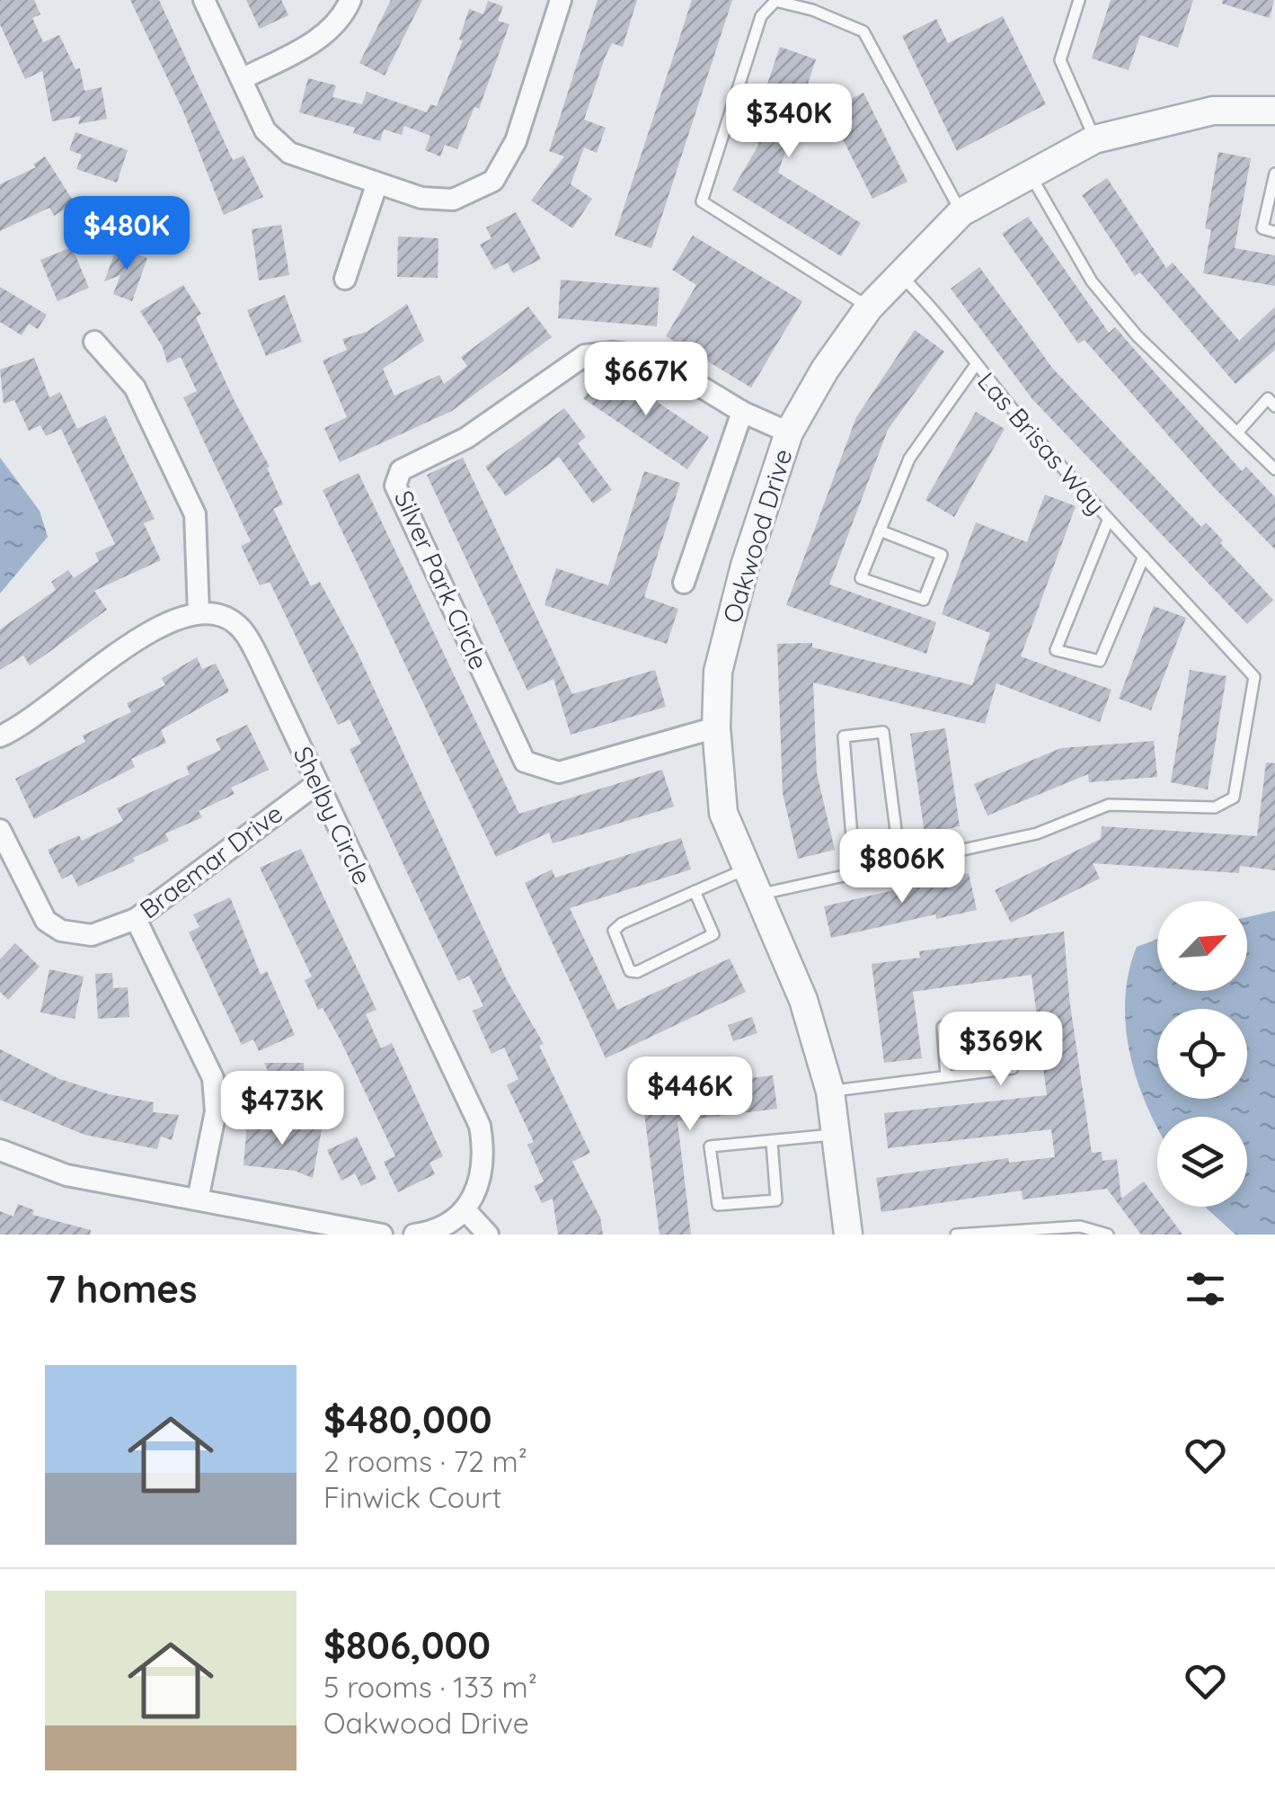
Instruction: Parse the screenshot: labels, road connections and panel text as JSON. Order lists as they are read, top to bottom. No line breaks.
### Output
{"streets":{"street":["Oakwood Drive","Silver Park Circle","Shelby Circle","Braemar Drive"],"lane":["Las Brisas Way"]},"crossings":[["Las Brisas Way","Oakwood Drive"],["Oakwood Drive","Silver Park Circle"],["Shelby Circle","Braemar Drive"]],"north":"top right","page":{"price":["$340K","$480K","$667K","$806K","$369K","$446K","$473K"],"heading":"7 homes","list":[{"name":"$480,000","note":"2 rooms · 72 m² · Finwick Court"},{"name":"$806,000","note":"5 rooms · 133 m² · Oakwood Drive"}]}}
